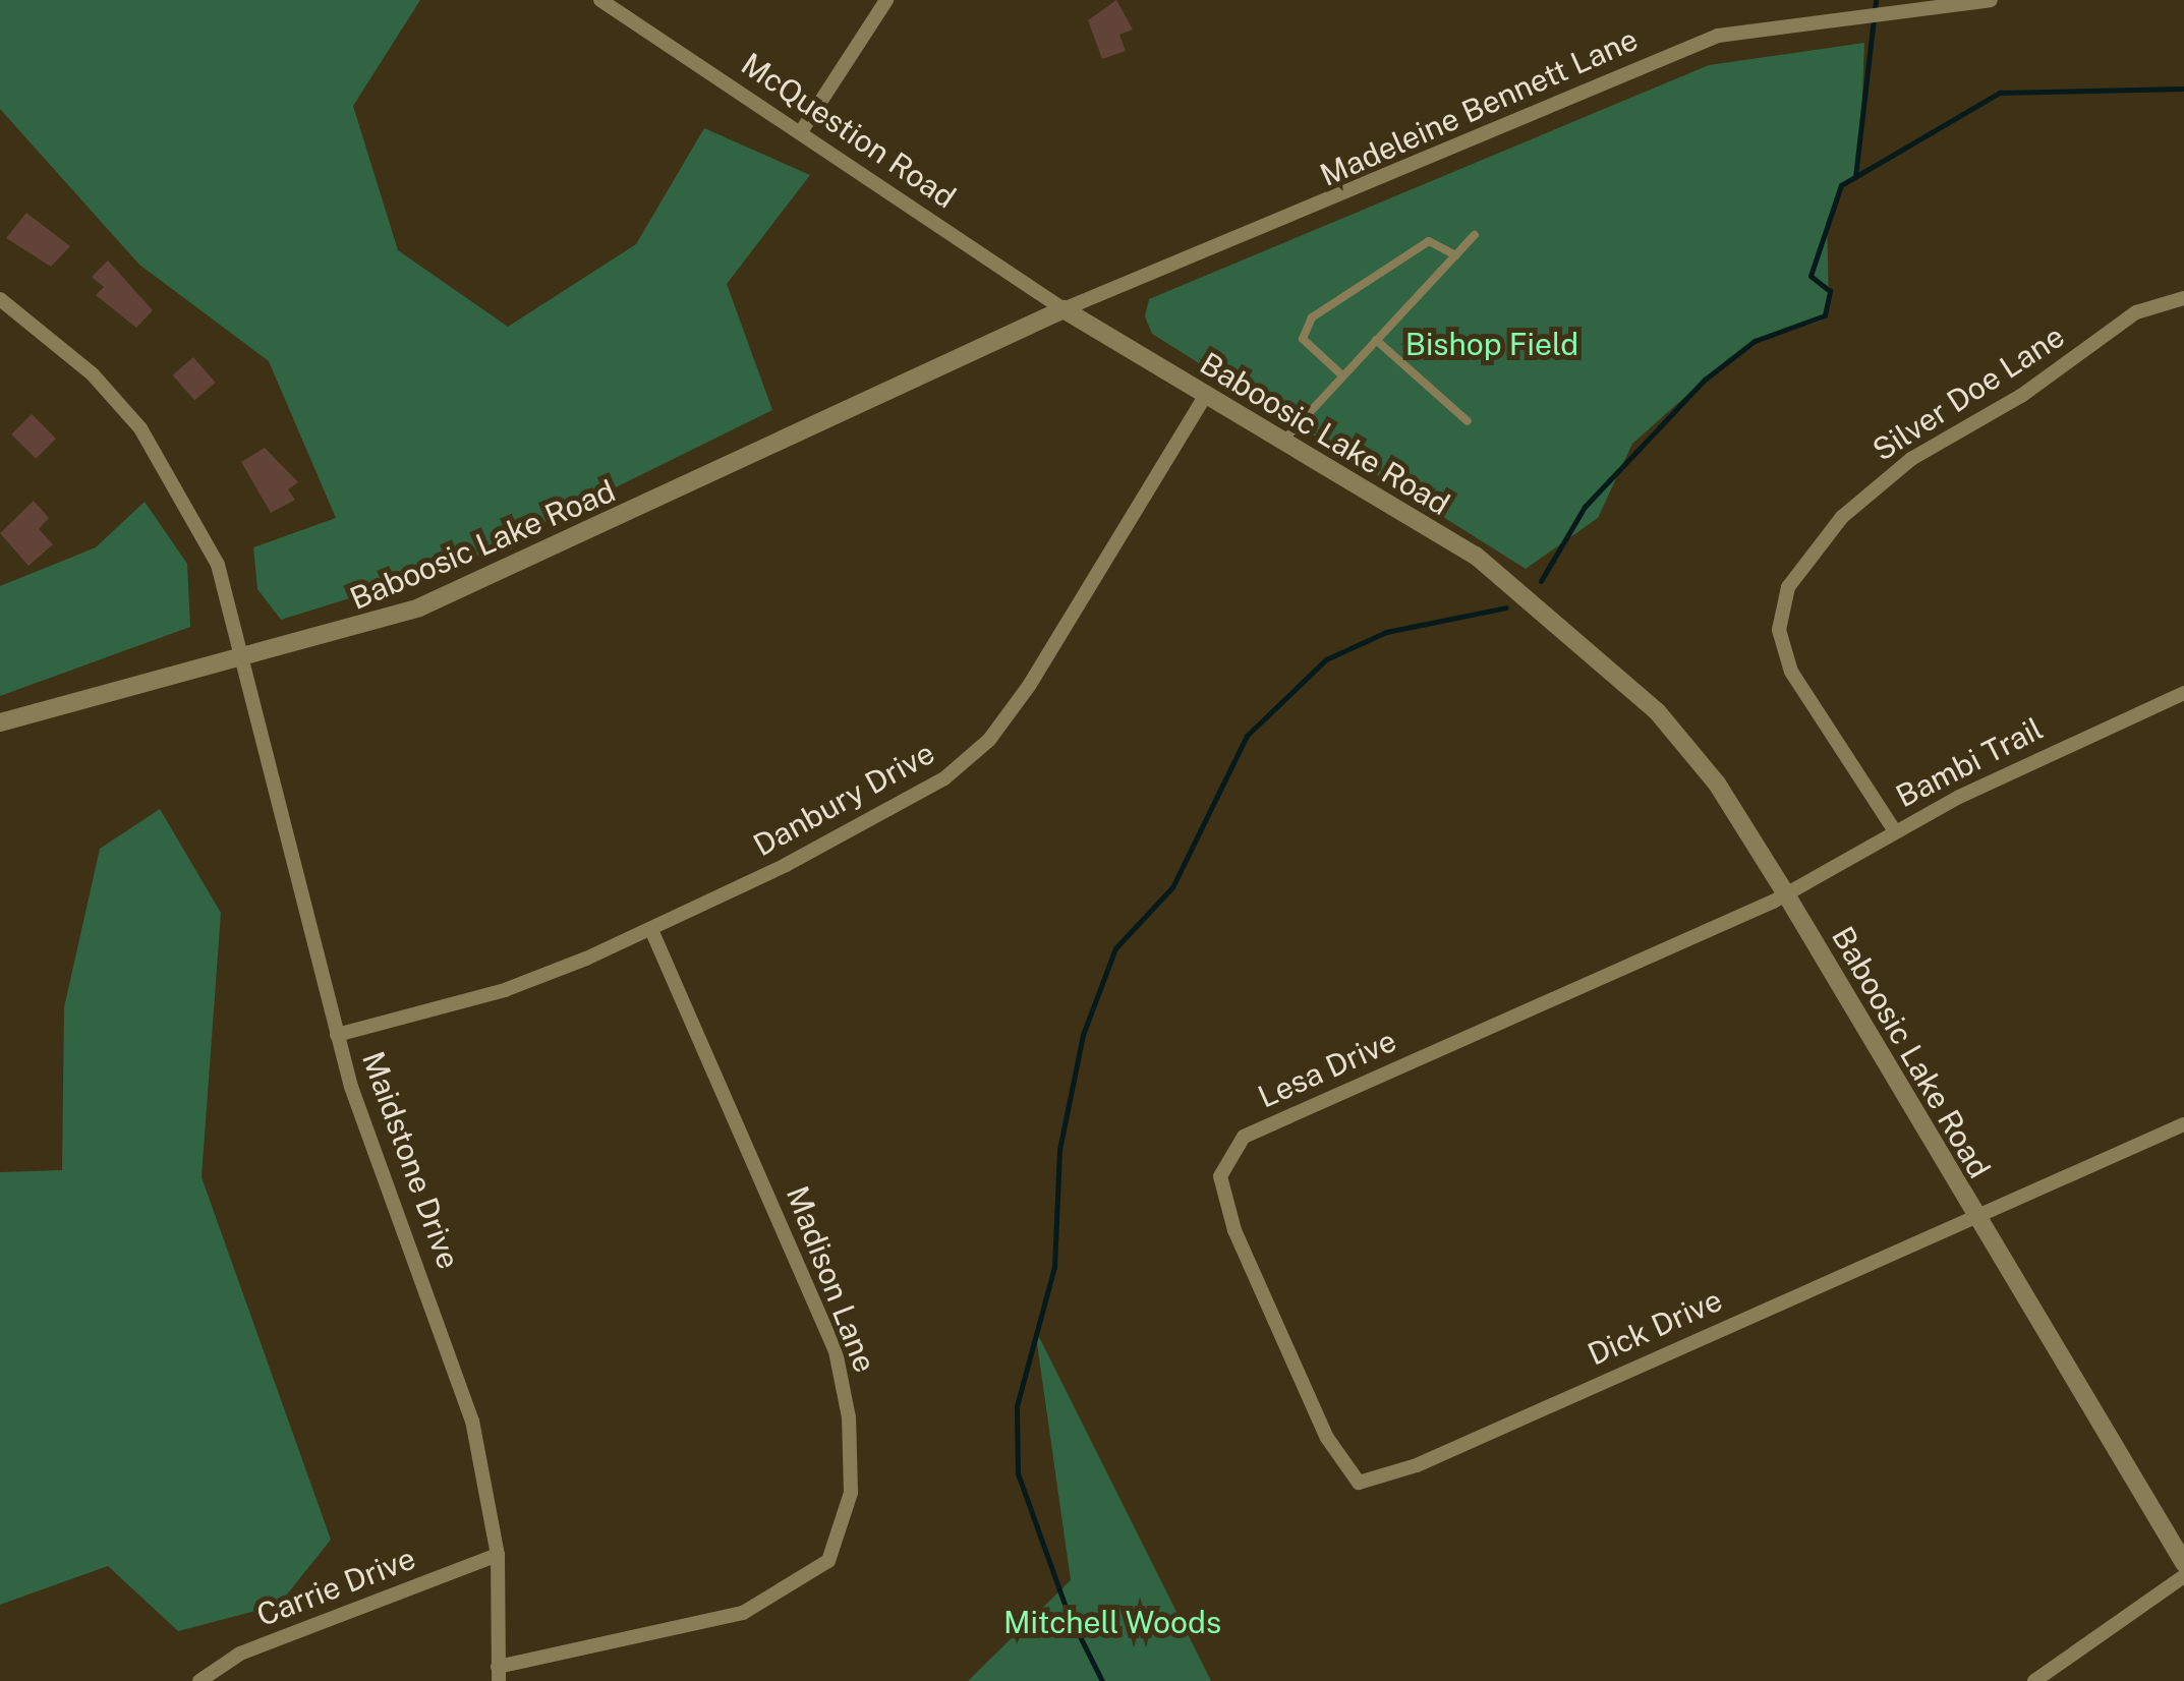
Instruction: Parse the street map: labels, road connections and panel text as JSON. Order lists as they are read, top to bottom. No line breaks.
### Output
{"streets":{"street":["Madeleine Bennett Lane","McQuestion Road","Silver Doe Lane","Baboosic Lake Road","Bambi Trail","Danbury Drive","Lesa Drive","Maidstone Drive","Madison Lane","Dick Drive","Carrie Drive"]},"crossings":[["Madeleine Bennett Lane","McQuestion Road"],["Madeleine Bennett Lane","Baboosic Lake Road"],["McQuestion Road","Baboosic Lake Road"],["Silver Doe Lane","Bambi Trail"],["Baboosic Lake Road","Bambi Trail"],["Baboosic Lake Road","Danbury Drive"],["Baboosic Lake Road","Lesa Drive"],["Baboosic Lake Road","Maidstone Drive"],["Baboosic Lake Road","Dick Drive"],["Bambi Trail","Lesa Drive"],["Danbury Drive","Maidstone Drive"],["Danbury Drive","Madison Lane"],["Lesa Drive","Dick Drive"],["Maidstone Drive","Madison Lane"],["Maidstone Drive","Carrie Drive"]],"parks":["Bishop Field","Mitchell Woods"]}
